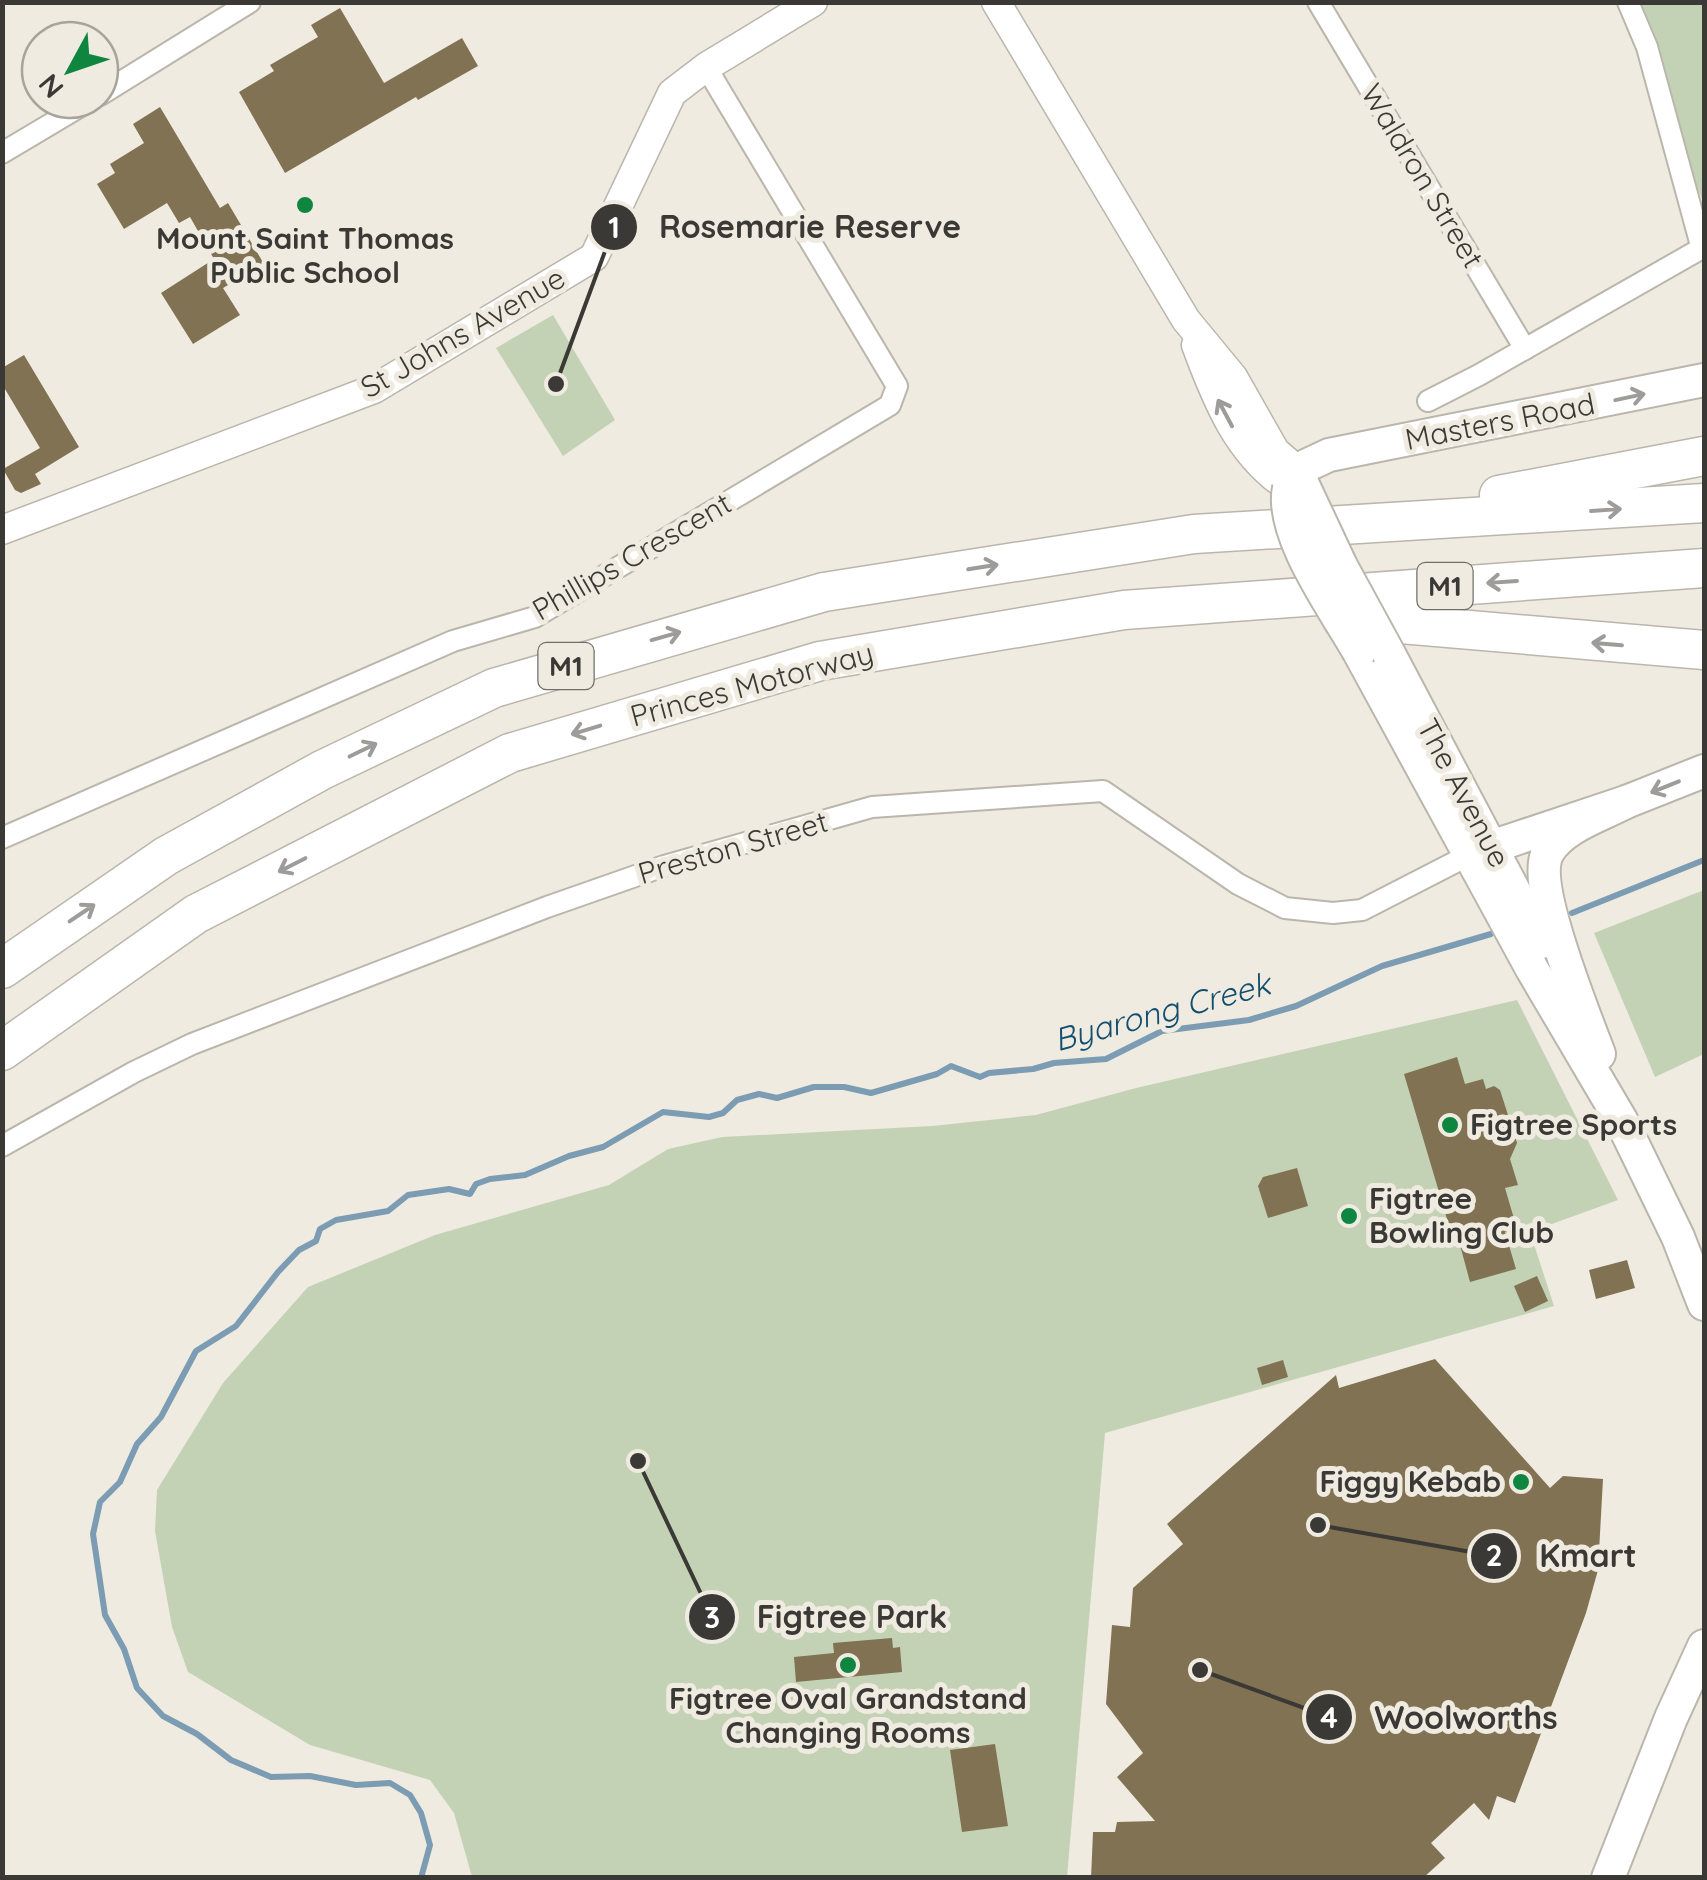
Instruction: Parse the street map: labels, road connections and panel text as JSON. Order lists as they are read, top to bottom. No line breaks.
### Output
{"streets":{"highway":["M1","Princes Motorway"],"main road":["Masters Road","The Avenue"],"street":["Waldron Street","St Johns Avenue","Phillips Crescent","Preston Street"]},"crossings":[["St Johns Avenue","Phillips Crescent"],["Masters Road","The Avenue"],["The Avenue","Preston Street"]],"one_way":["Masters Road"],"water":["Byarong Creek"],"places":["Mount Saint Thomas Public School","Rosemarie Reserve","Figtree Sports","Figtree Bowling Club","Figtree Park","Figgy Kebab","Kmart","Figtree Oval Grandstand Changing Rooms","Woolworths"],"north":"bottom left"}
